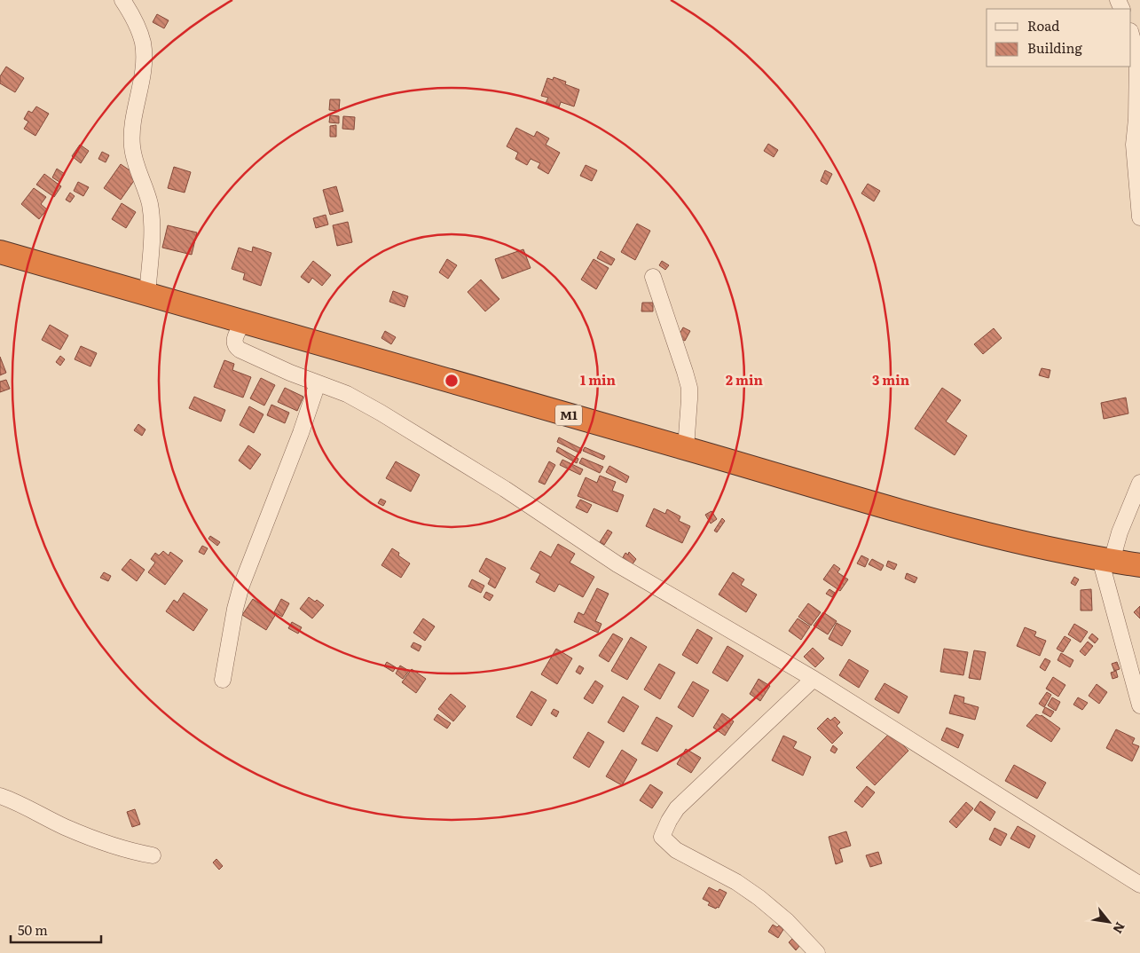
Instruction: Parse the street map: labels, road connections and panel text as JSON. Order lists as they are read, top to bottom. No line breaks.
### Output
{"streets":{"highway":["M1"]},"legend":["Road","Building"],"scale_bar":"50 m","north":"bottom right","rings":["1 min","2 min","3 min"]}
